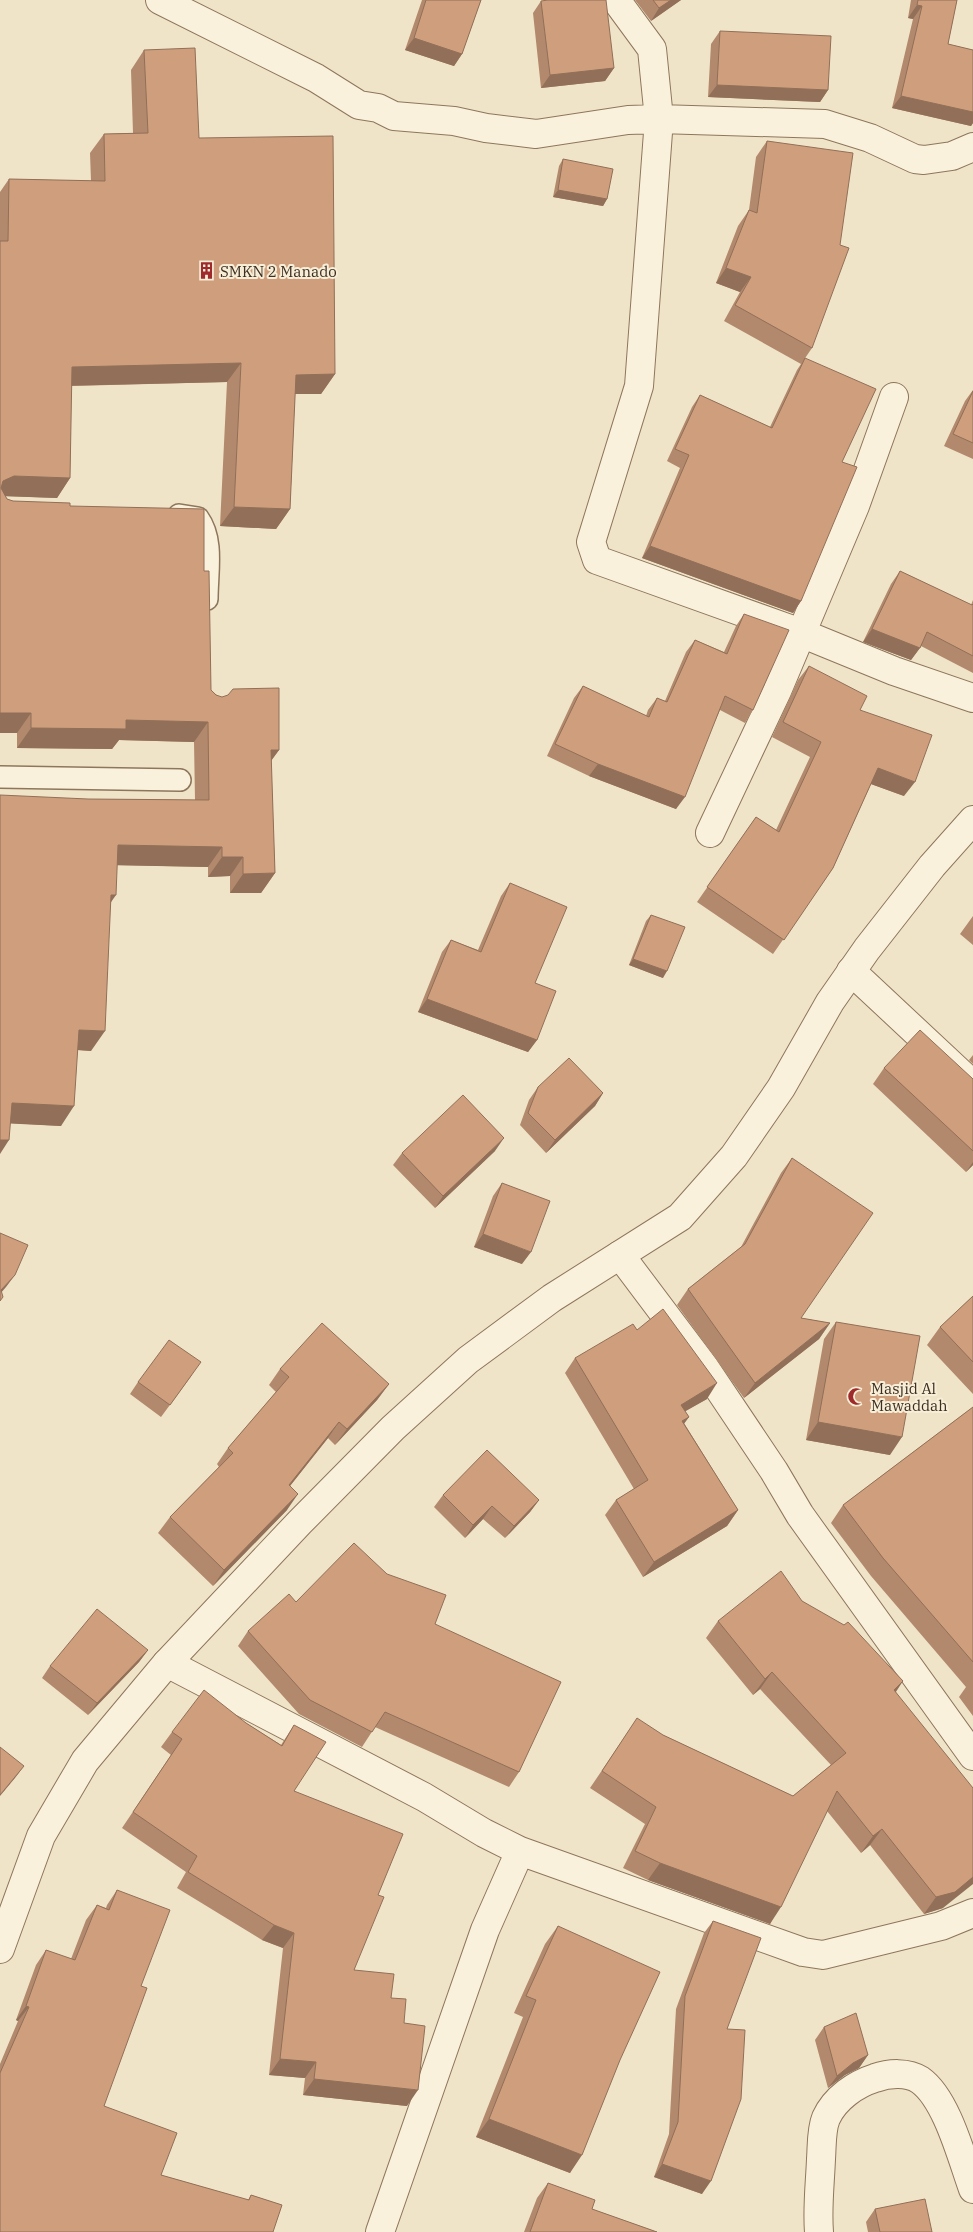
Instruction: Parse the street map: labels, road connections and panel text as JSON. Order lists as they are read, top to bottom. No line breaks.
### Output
{"places":{"building":["SMKN 2 Manado"],"mosque":["Masjid Al Mawaddah"]}}
